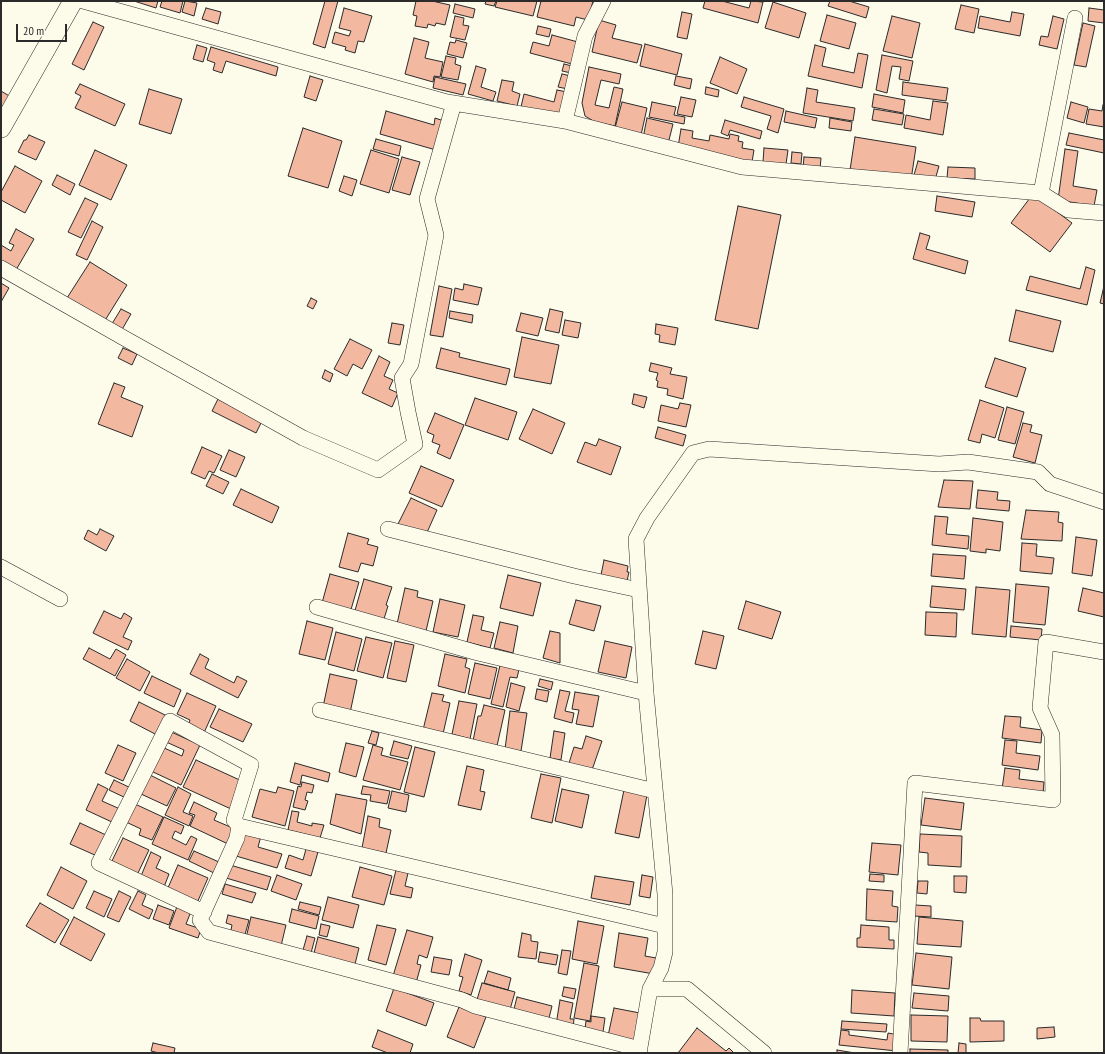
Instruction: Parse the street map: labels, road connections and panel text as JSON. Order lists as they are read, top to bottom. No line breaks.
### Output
{"scale_bar":"20 m"}
